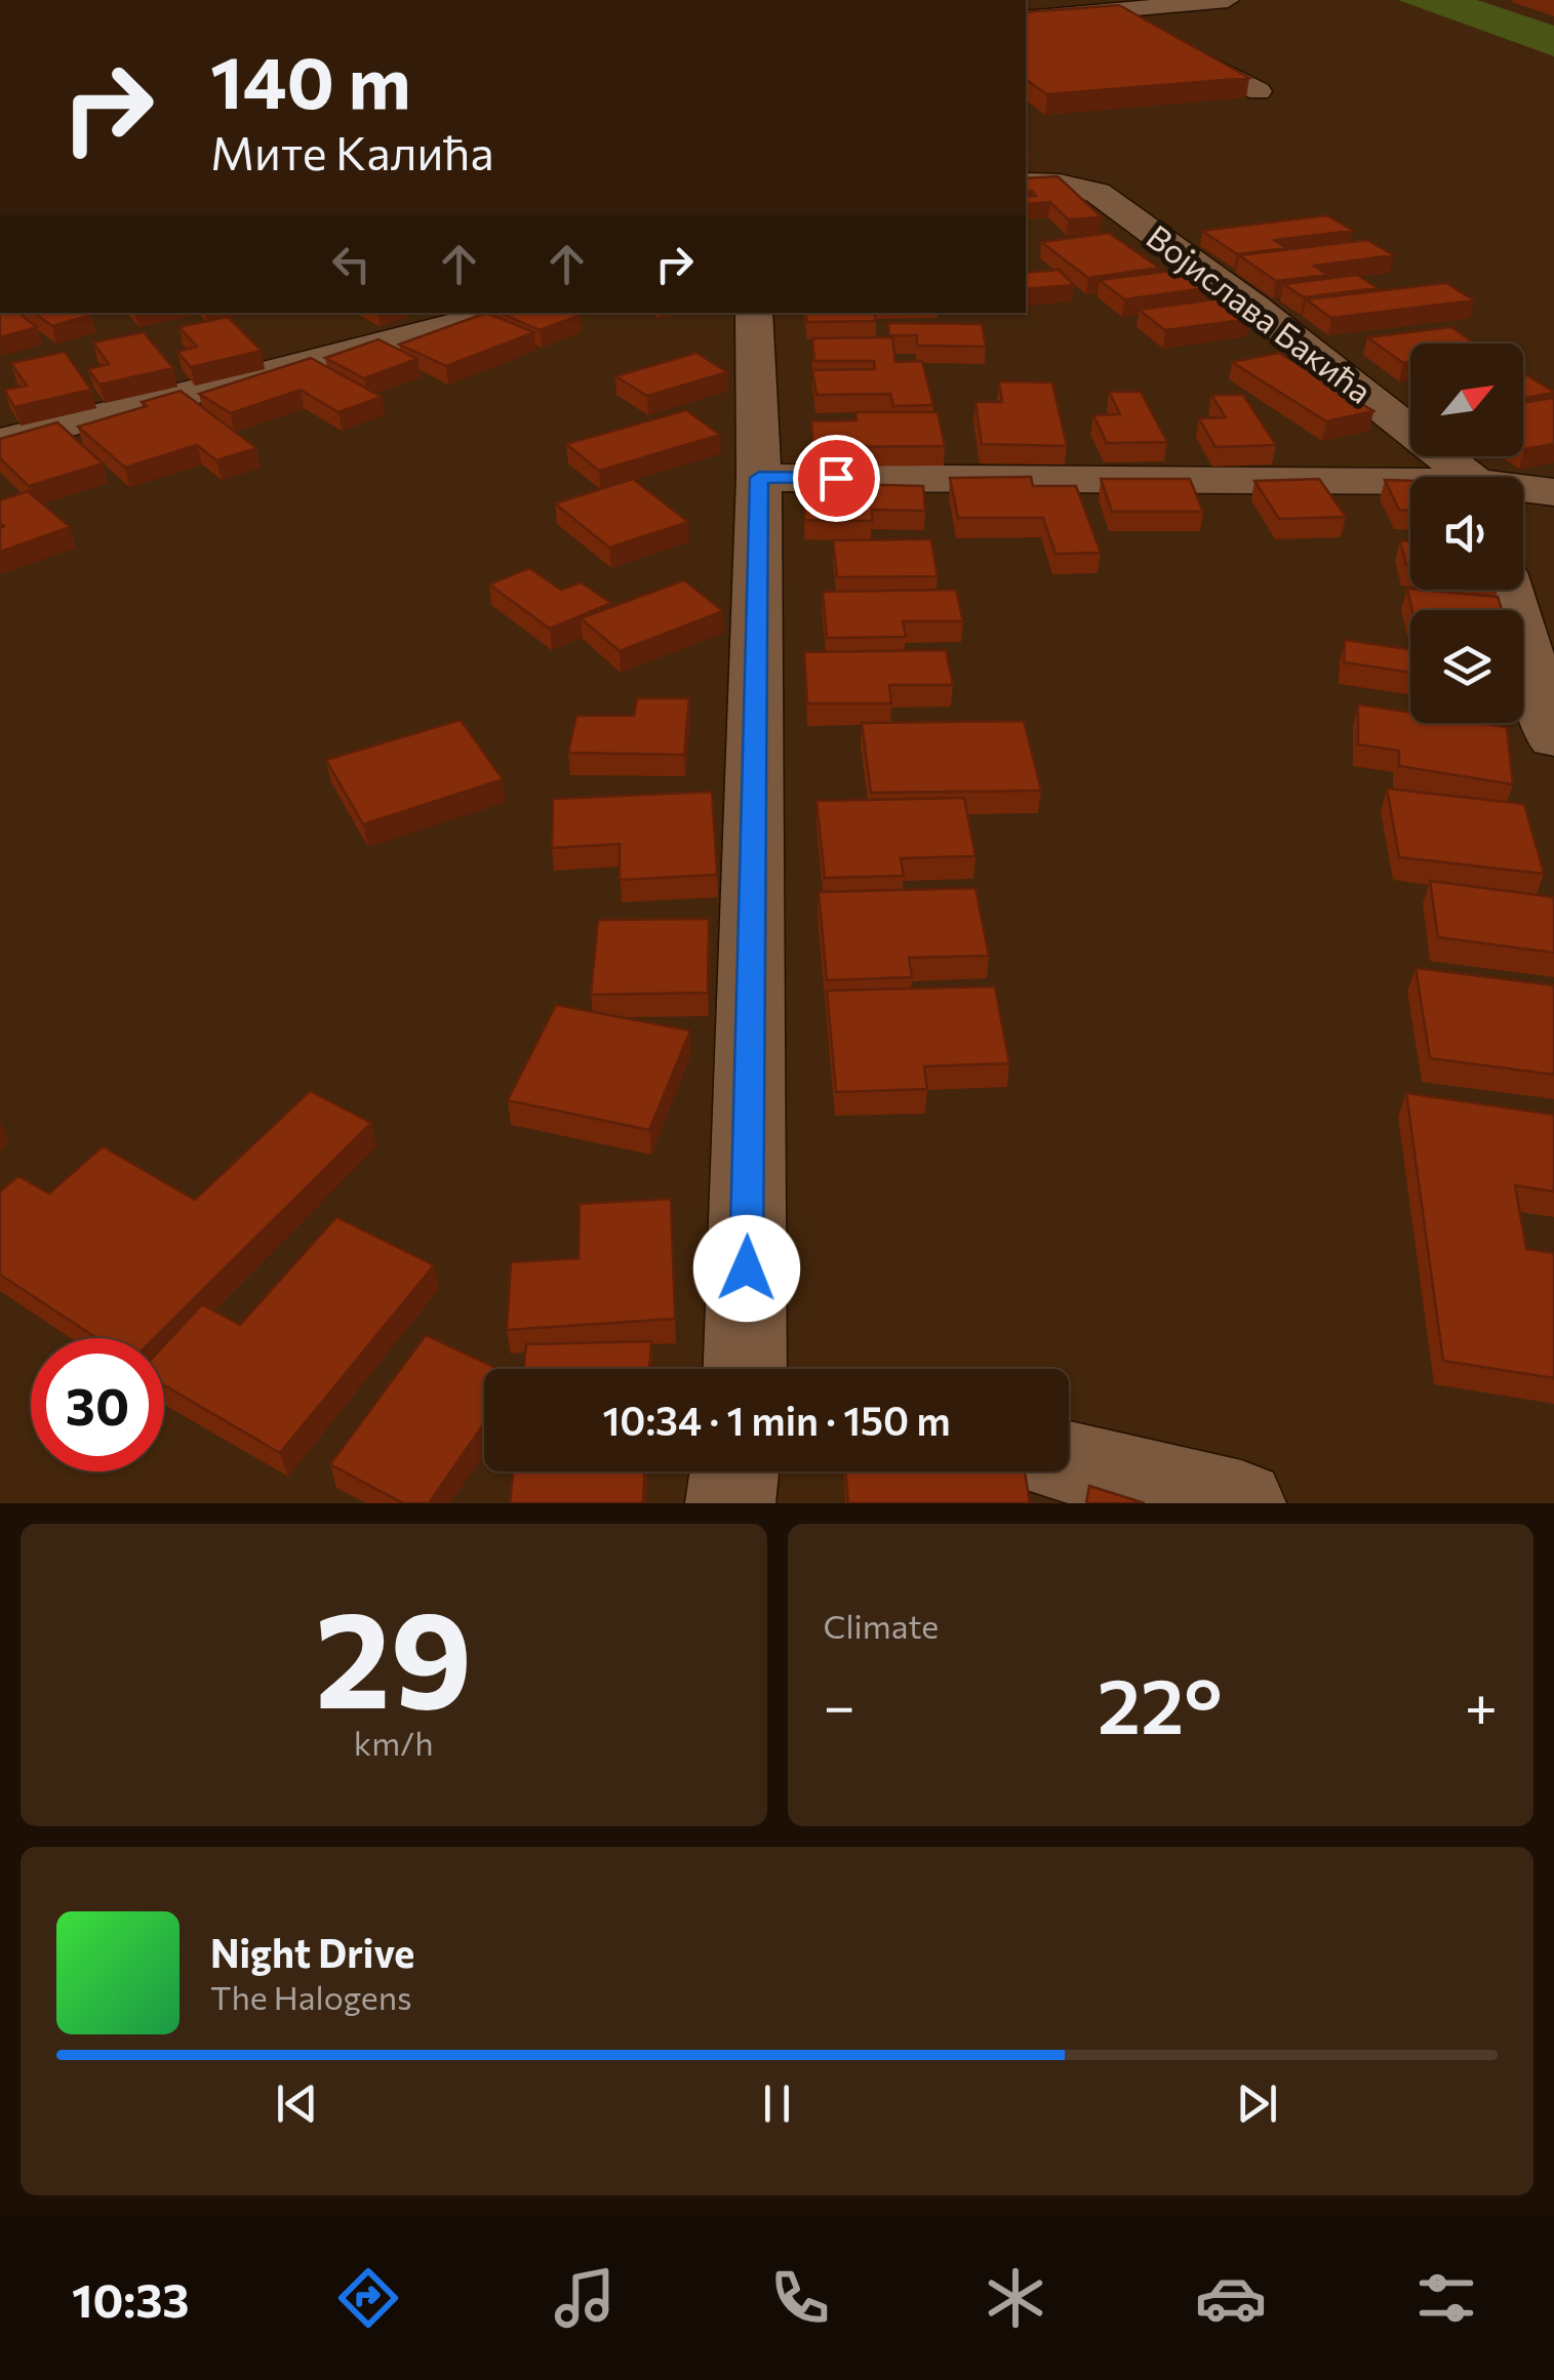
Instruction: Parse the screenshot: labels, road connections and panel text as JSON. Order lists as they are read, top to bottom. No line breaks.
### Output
{"streets":{"street":["Војислава Бакића"]},"north":"top right","page":{"turn":["140 m","Мите Калића"],"limit":"30","trip":"10:34 · 1 min · 150 m","tile":[["29","km/h"],"Climate"],"heat":["−","22°","+"],"song":["Night Drive","The Halogens"],"tabs":"10:33"}}
